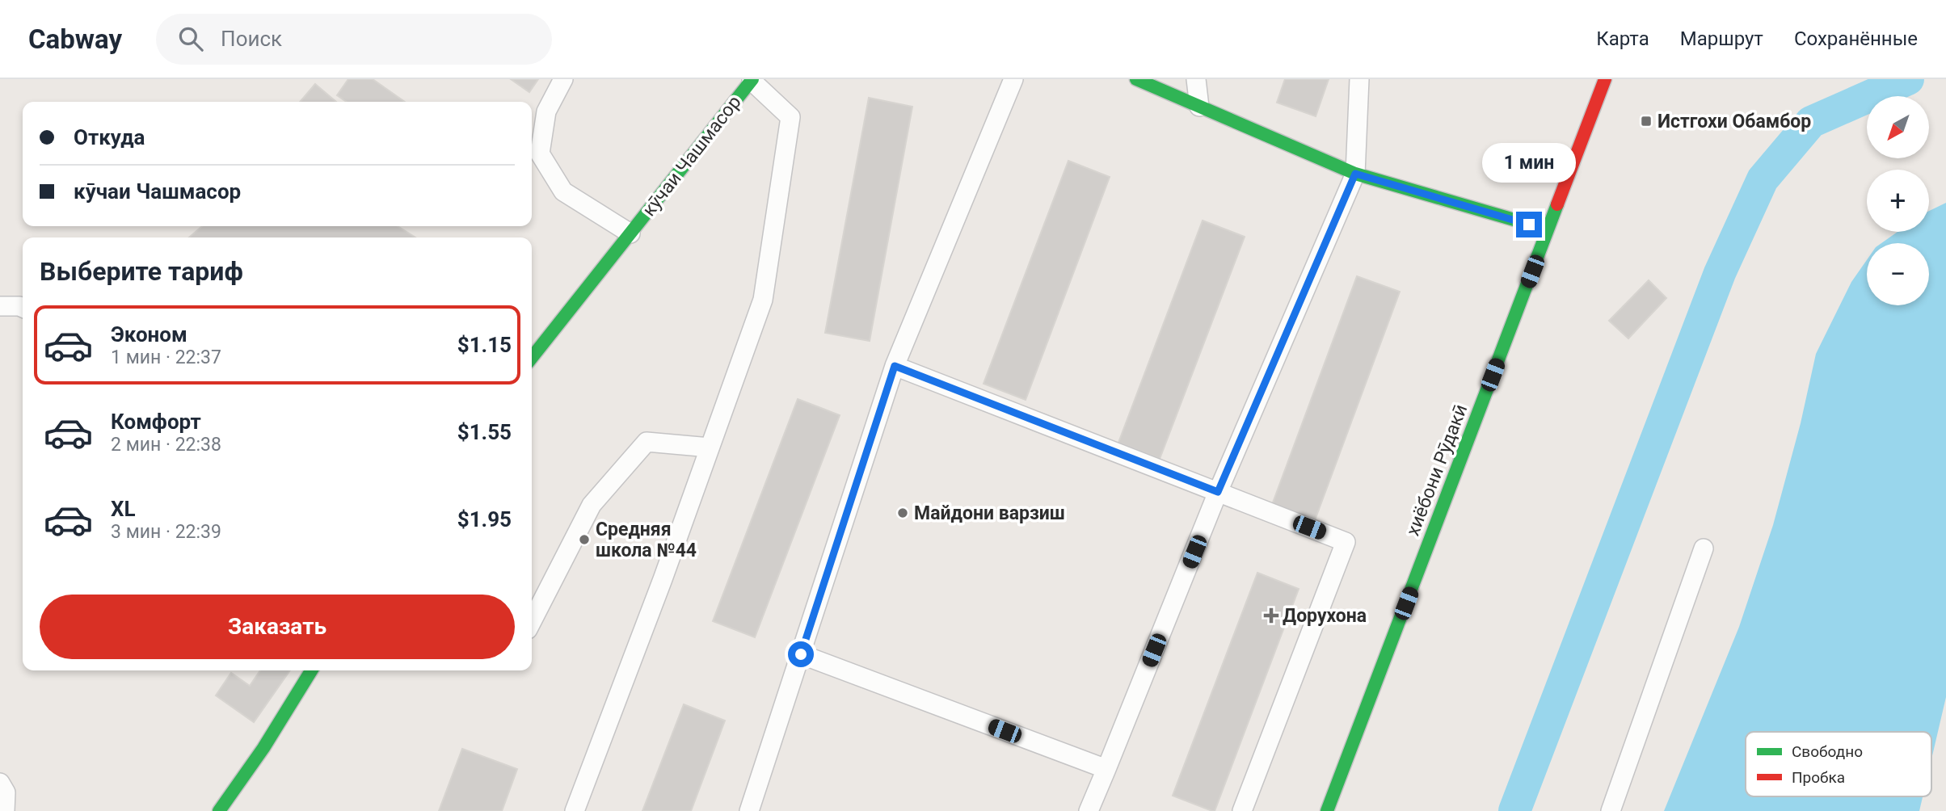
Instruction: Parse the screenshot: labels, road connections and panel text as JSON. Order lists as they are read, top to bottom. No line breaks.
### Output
{"streets":{"main road":["кӯчаи Чашмасор","хиёбони Рӯдакӣ"]},"places":{"transit":["Истгохи Обамбор"],"other":["Майдони варзиш","Средняя школа №44"],"health":["Дорухона"]},"legend":["Свободно","Пробка"],"north":"bottom left","page":{"header":"Cabway","search":"Поиск","nav":["Карта","Маршрут","Сохранённые"],"map_buttons":["+","−"],"banner":["Откуда","кӯчаи Чашмасор"],"bubble":"1 мин","heading":"Выберите тариф","list":[{"name":"Эконом","note":"1 мин · 22:37","value":"$1.15"},{"name":"Комфорт","note":"2 мин · 22:38","value":"$1.55"},{"name":"XL","note":"3 мин · 22:39","value":"$1.95"}],"buttons":"Заказать"}}
